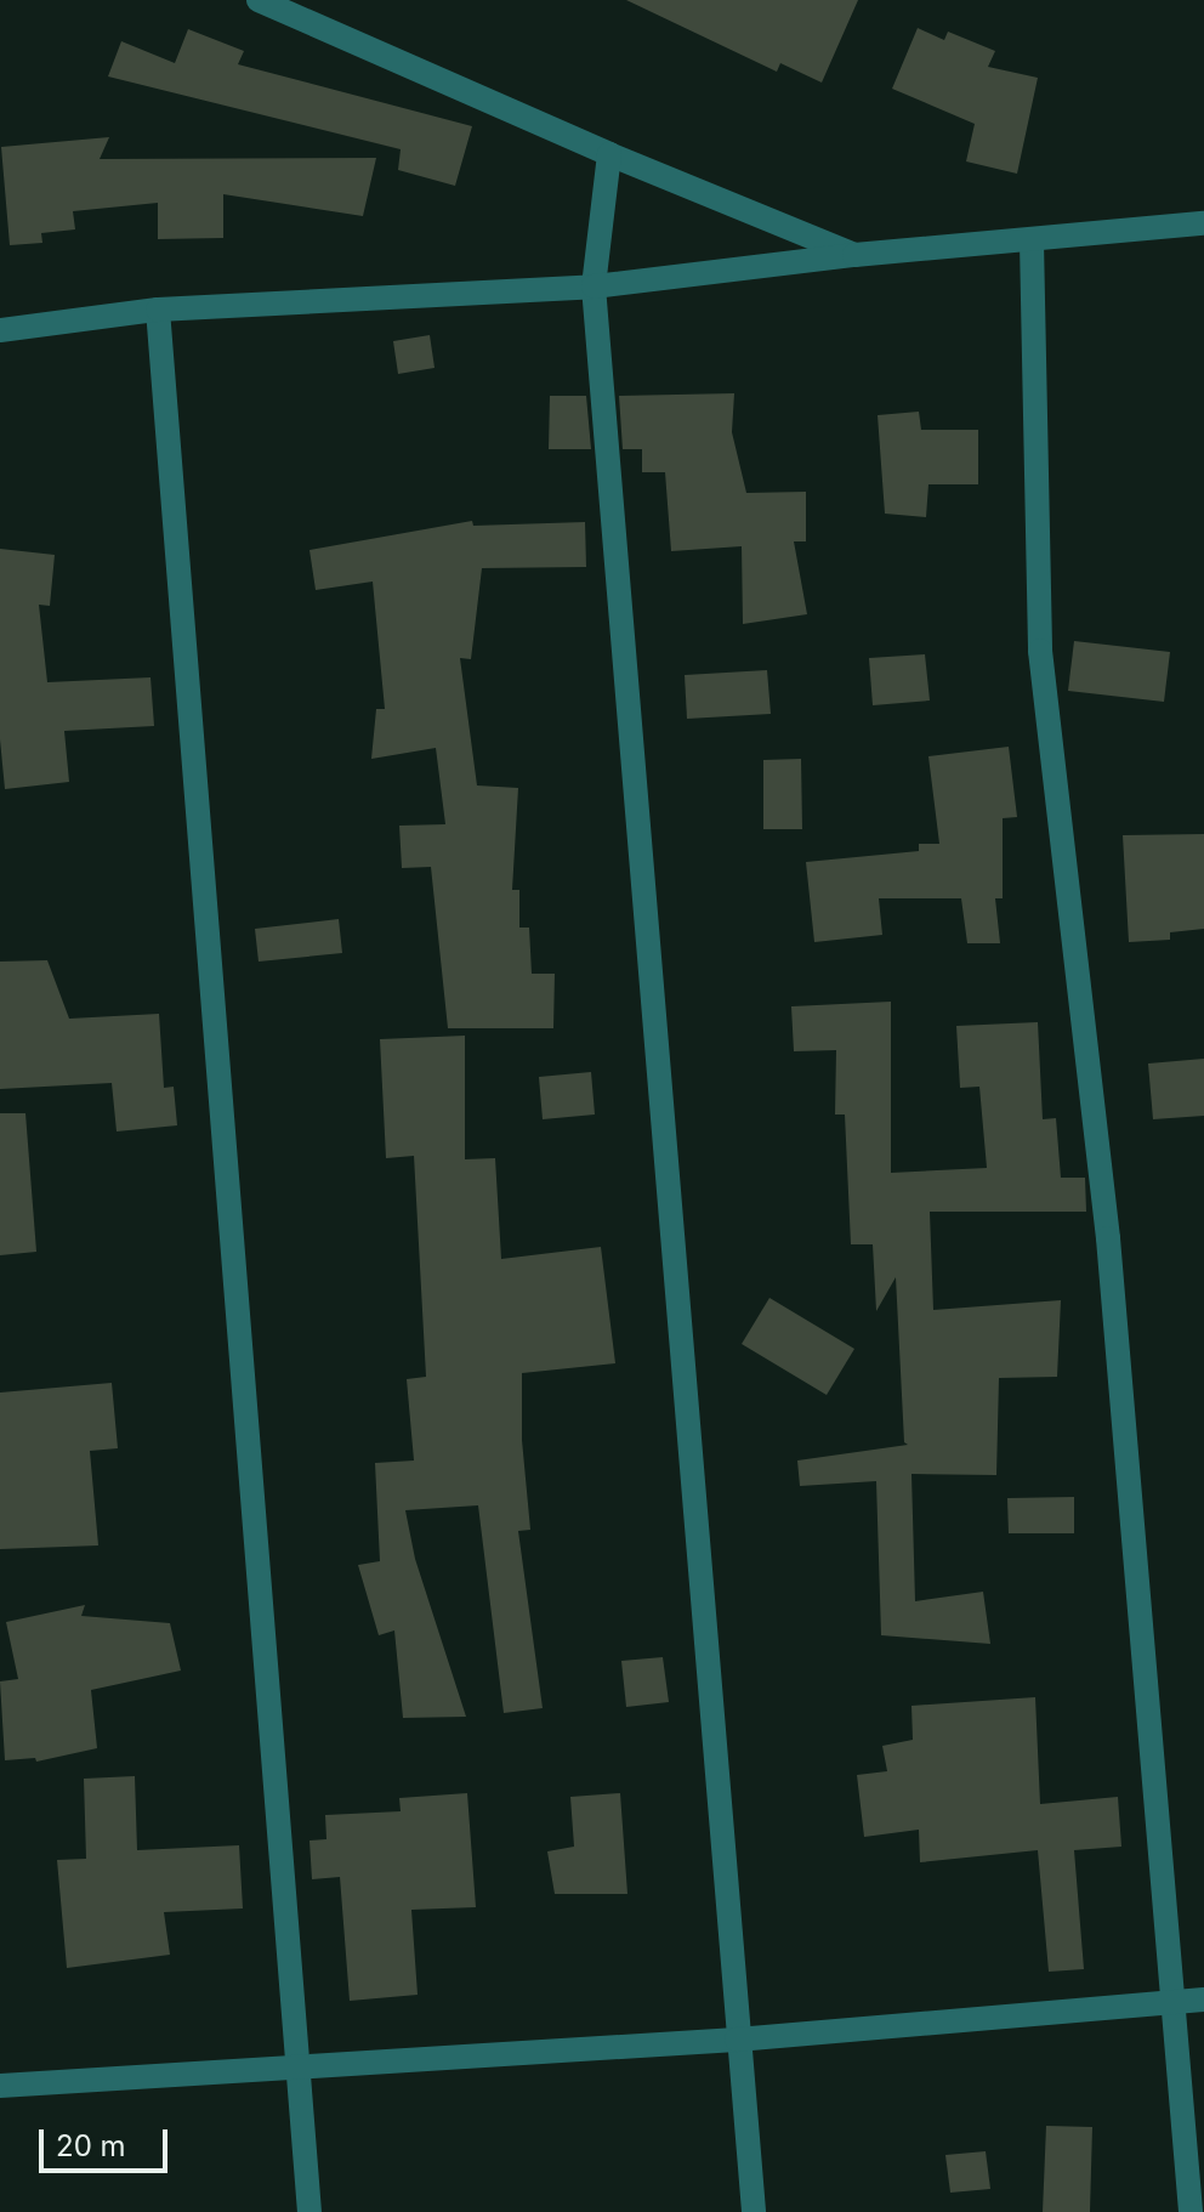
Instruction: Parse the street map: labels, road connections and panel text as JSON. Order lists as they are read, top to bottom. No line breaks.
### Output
{"scale_bar":"20 m"}
